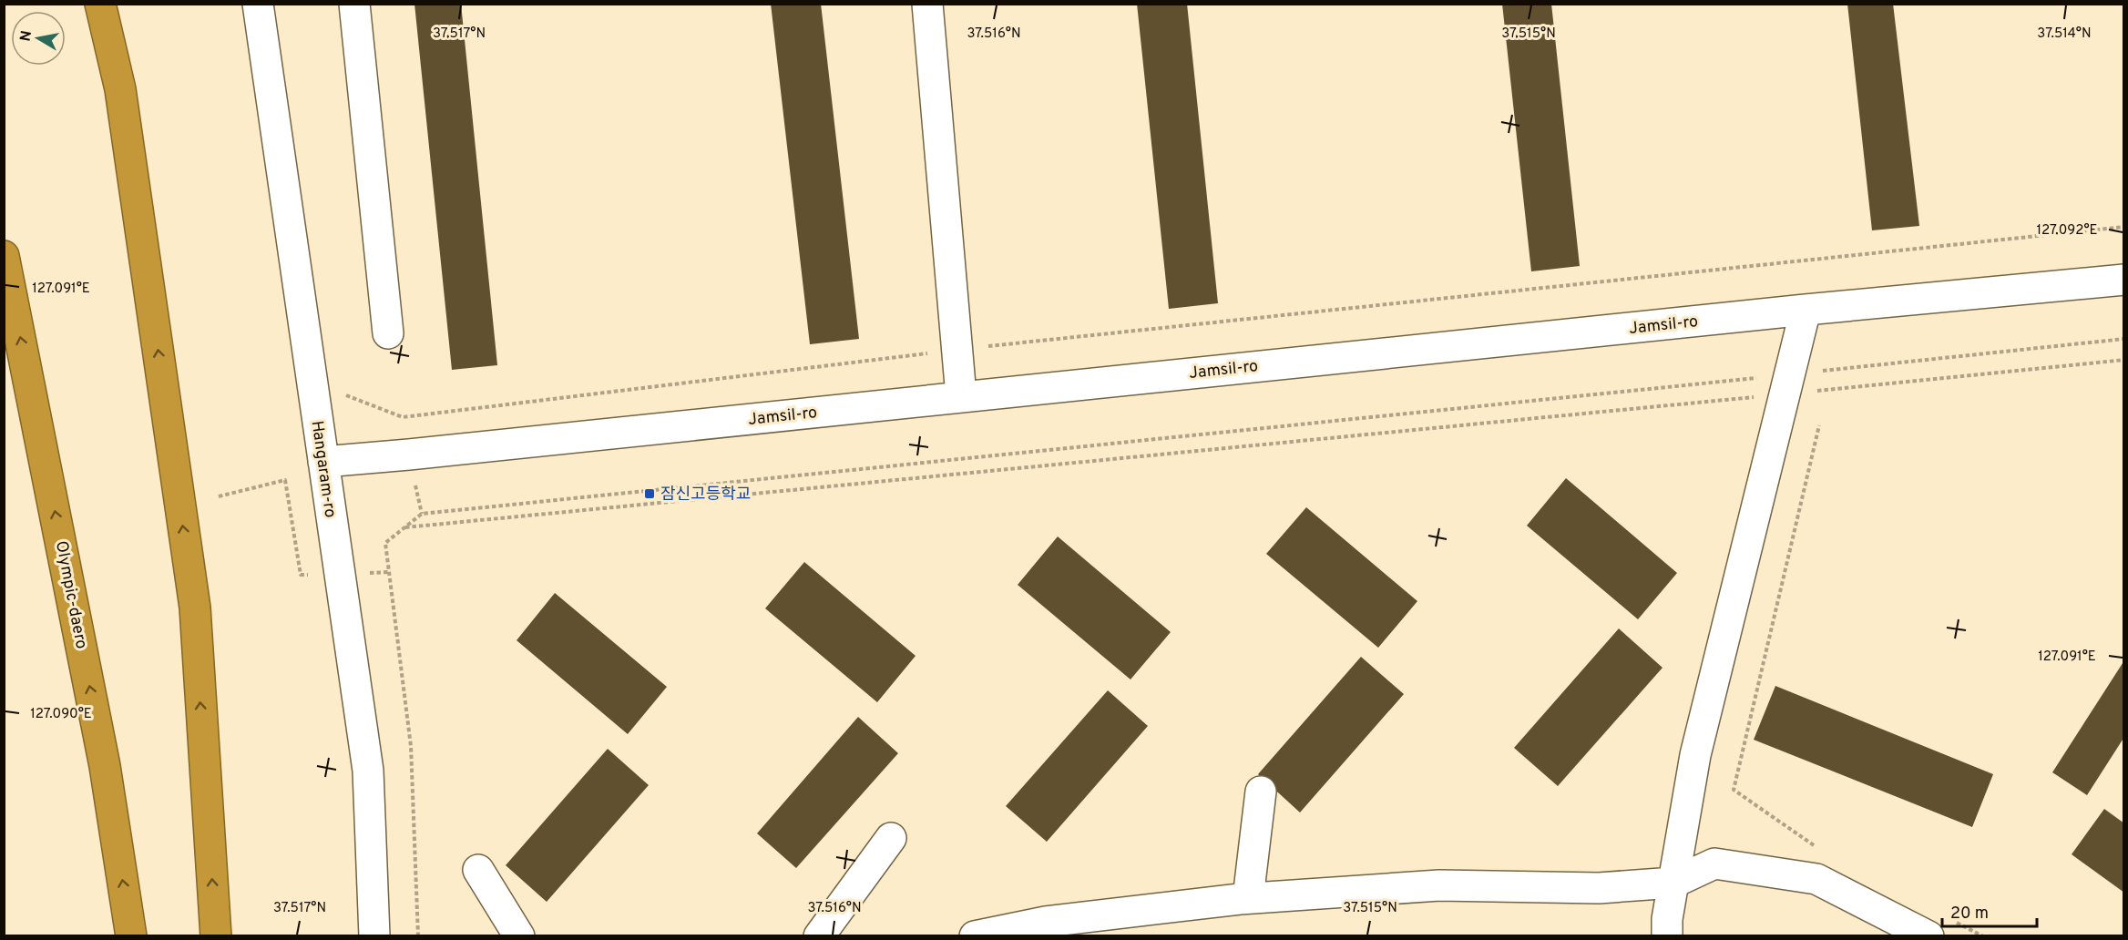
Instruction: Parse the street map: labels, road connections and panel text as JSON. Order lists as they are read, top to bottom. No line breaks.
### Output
{"streets":{"highway":["Olympic-daero"],"street":["Jamsil-ro","Hangaram-ro"]},"crossings":[["Jamsil-ro","Hangaram-ro"]],"places":{"transit":["잠신고등학교"]},"scale_bar":"20 m","north":"left","coordinates":["37.517°N","37.516°N","37.515°N","37.514°N","127.092°E","127.091°E","127.090°E"]}
